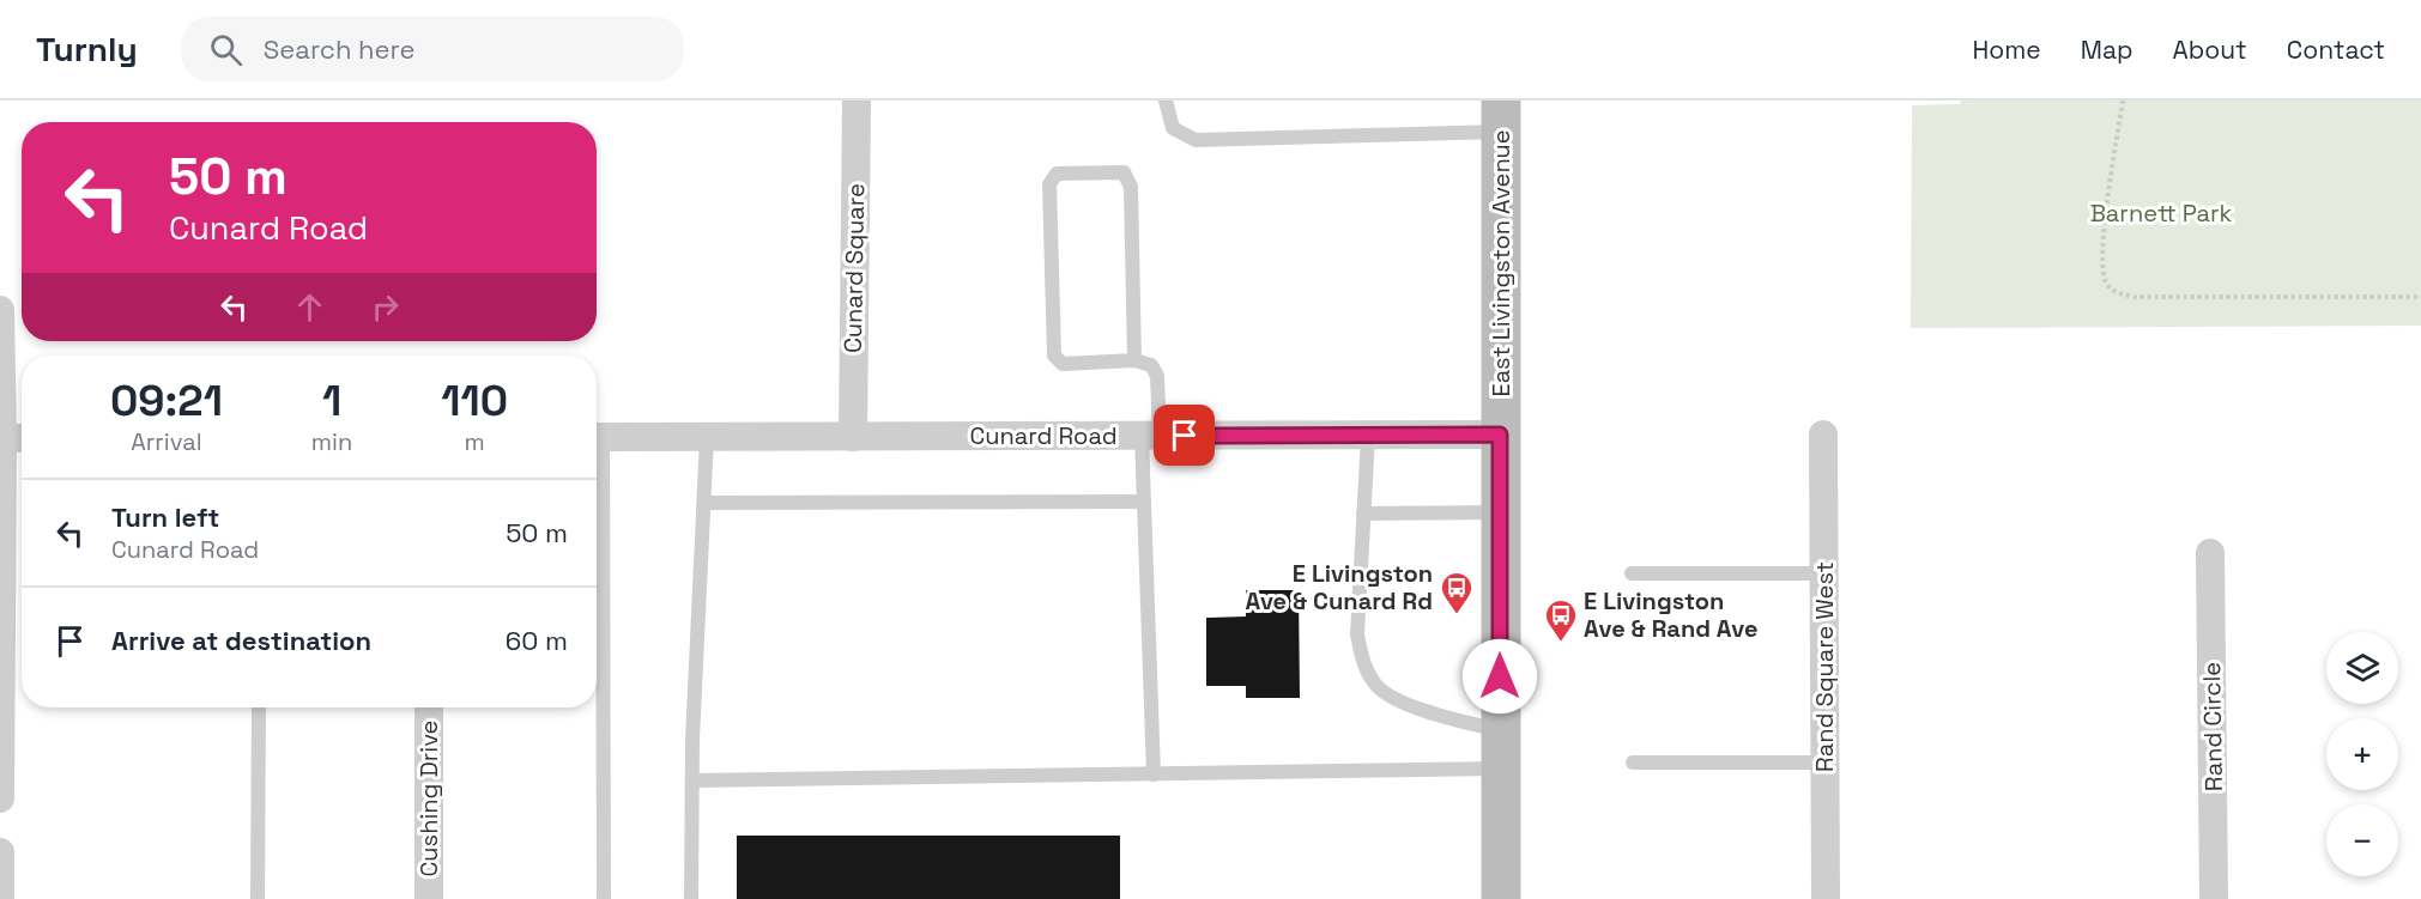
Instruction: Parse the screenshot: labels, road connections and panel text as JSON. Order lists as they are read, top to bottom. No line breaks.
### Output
{"streets":{"main road":["East Livingston Avenue"],"street":["Cunard Square","Cunard Road","Rand Square West","Rand Circle","Cushing Drive"]},"crossings":[["East Livingston Avenue","Cunard Road"],["Cunard Square","Cunard Road"]],"parks":["Barnett Park"],"places":{"bus stop":["E Livingston Ave & Cunard Rd","E Livingston Ave & Rand Ave"]},"page":{"header":"Turnly","search":"Search here","nav":["Home","Map","About","Contact"],"turn":["50 m","Cunard Road"],"eta":["09:21","Arrival","1","min","110","m"],"list":[{"name":"Turn left","note":"Cunard Road","value":"50 m"},{"name":"Arrive at destination","value":"60 m"}],"map_buttons":["+","−"]}}
